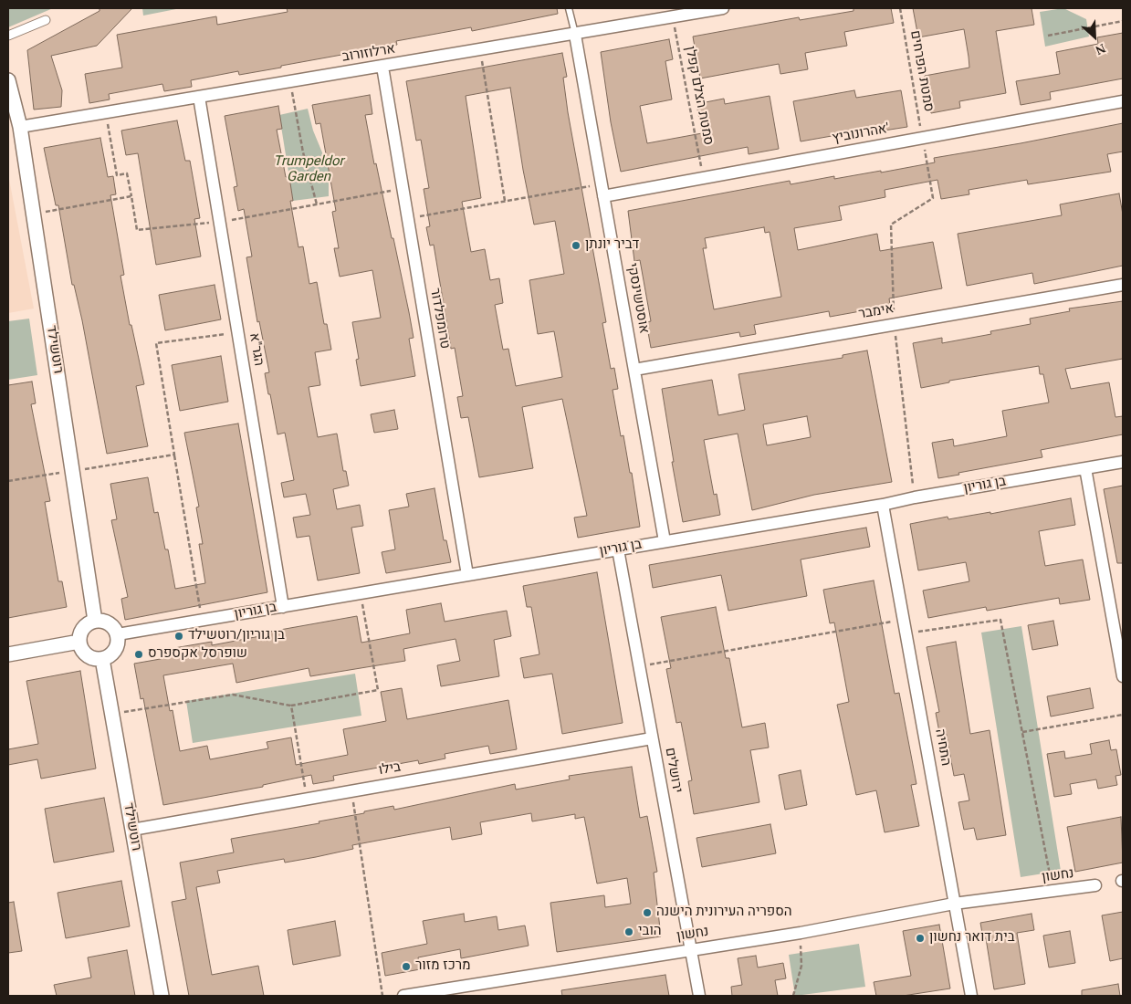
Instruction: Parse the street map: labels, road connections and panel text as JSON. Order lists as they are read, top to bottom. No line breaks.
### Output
{"streets":{"street":["ארלוזורוב","אהרונוביץ'","אוסטשינסקי","אימבר","טרומפלדור","רוטשילד","הגר\"א","בן גוריון","התחיה","בילו","ירושלים","נחשון"],"path":["סמטת הפרחים","סמטת הצלם קפלן"]},"crossings":[["ארלוזורוב","סמטת הצלם קפלן"],["ארלוזורוב","אוסטשינסקי"],["ארלוזורוב","טרומפלדור"],["ארלוזורוב","רוטשילד"],["ארלוזורוב","הגר\"א"],["סמטת הפרחים","אהרונוביץ'"],["סמטת הפרחים","אימבר"],["סמטת הצלם קפלן","אהרונוביץ'"],["אהרונוביץ'","אוסטשינסקי"],["אוסטשינסקי","אימבר"],["אוסטשינסקי","בן גוריון"],["טרומפלדור","בן גוריון"],["רוטשילד","בן גוריון"],["רוטשילד","בילו"],["הגר\"א","בן גוריון"],["בן גוריון","התחיה"],["בן גוריון","ירושלים"],["התחיה","נחשון"],["בילו","ירושלים"],["ירושלים","נחשון"]],"parks":["Trumpeldor Garden"],"places":["דביר יונתן","בן גוריון/רוטשילד","שופרסל אקספרס","הספריה העירונית הישנה","הובי","בית דואר נחשון","מרכז מזור"],"north":"bottom right"}
